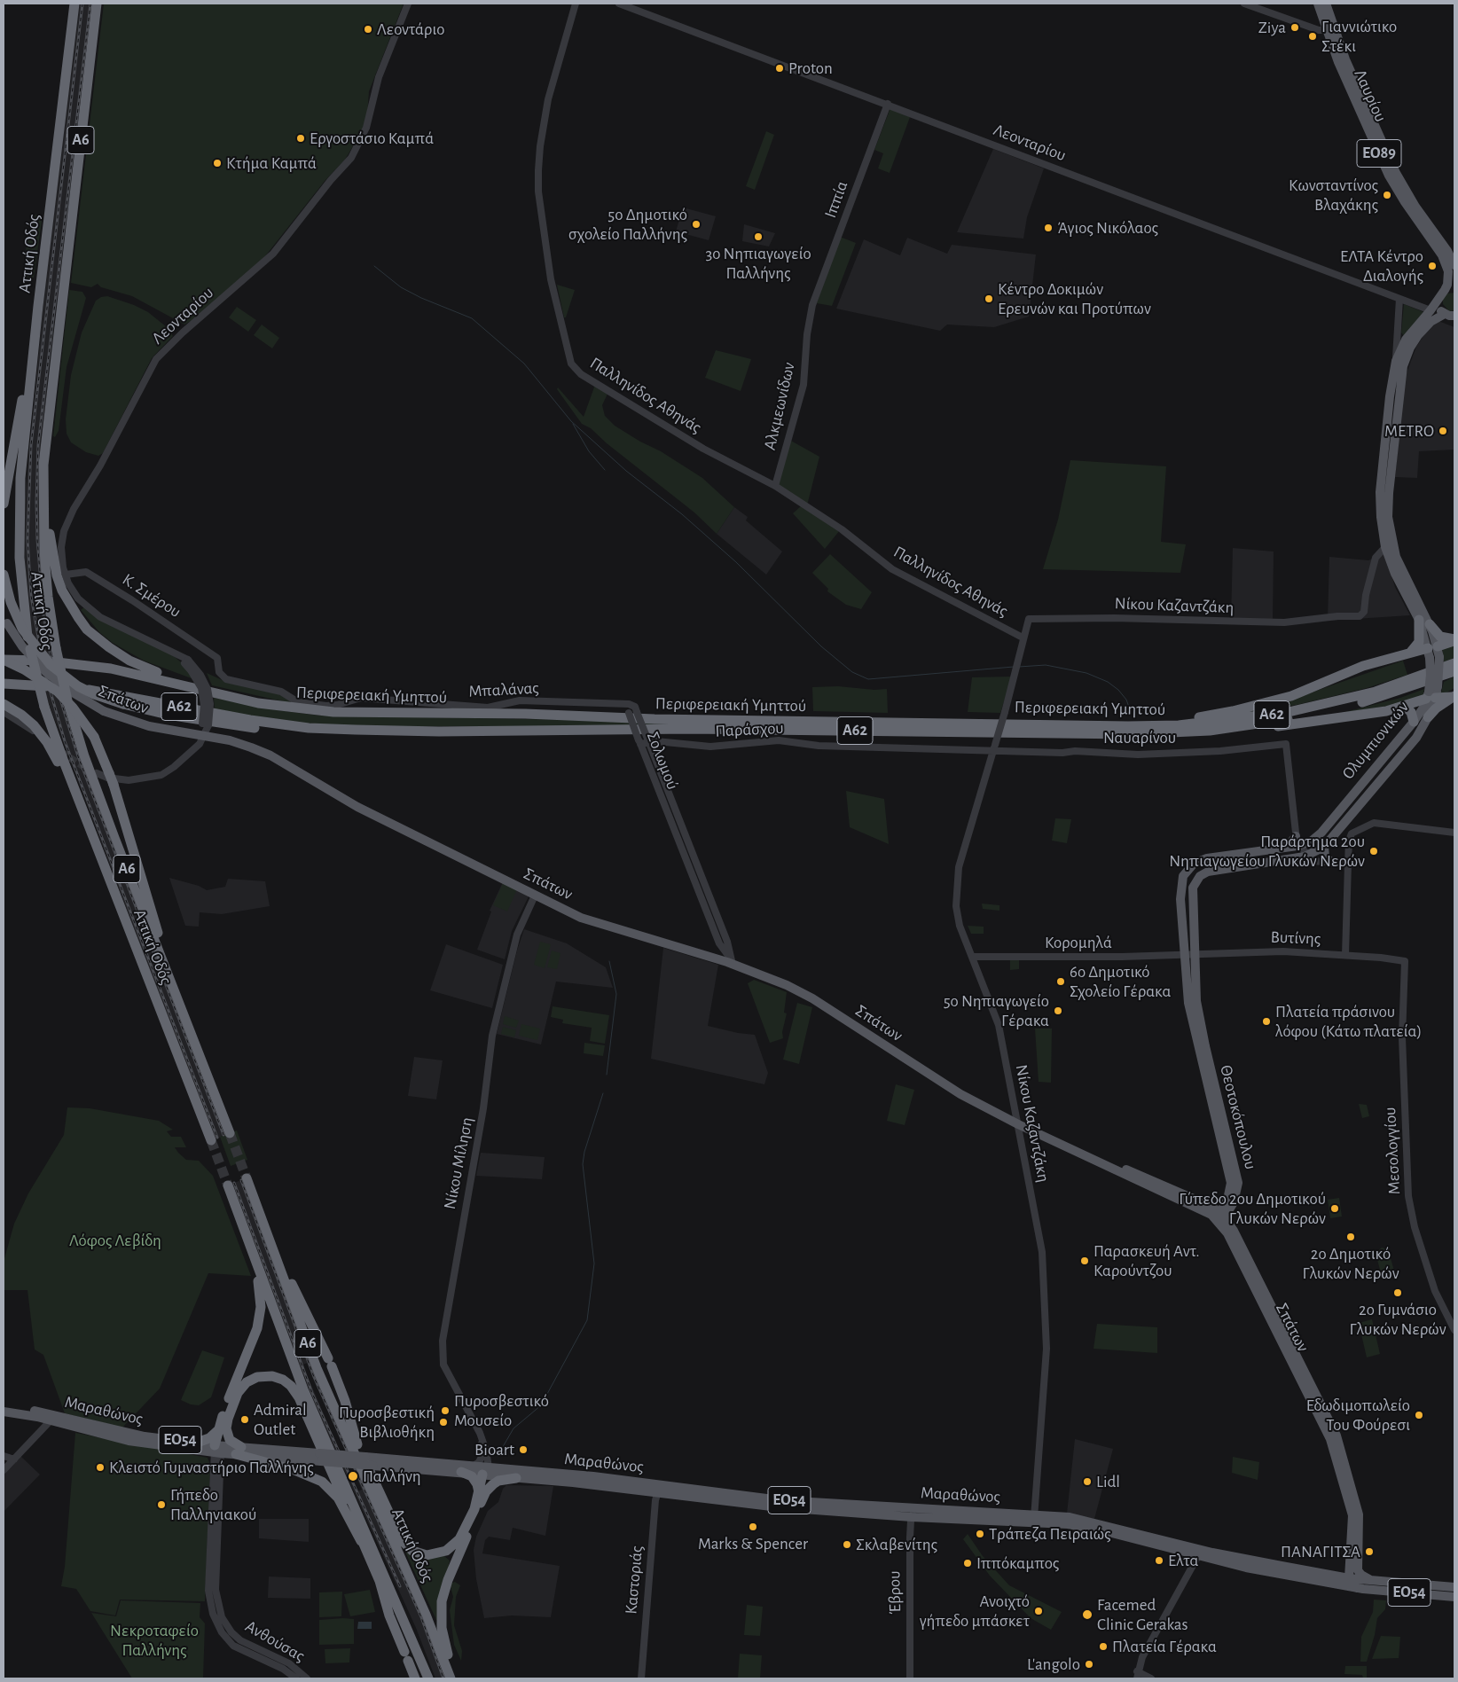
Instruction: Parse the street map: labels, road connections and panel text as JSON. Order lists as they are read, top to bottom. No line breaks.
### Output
{"streets":{"highway":["Α6","Αττική Οδός","Περιφερειακή Υμηττού","Α62"],"main road":["Λαυρίου","ΕΟ89","Σπάτων","Ολυμπιονικών","Θεοτοκόπουλου","Μαραθώνος","ΕΟ54"],"street":["Λεονταρίου","Ιππία","Παλληνίδος Αθηνάς","Αλκμεωνίδων","Κ. Σμέρου","Νίκου Καζαντζάκη","Μπαλάνας","Παράσχου","Ναυαρίνου","Σολωμού","Βυτίνης","Κορομηλά","Μεσολογγίου","Νίκου Μίληση","Καστοριάς","Έβρου","Ανθούσας"]},"crossings":[["Λεονταρίου","Ιππία"],["Λεονταρίου","Κ. Σμέρου"],["Λεονταρίου","Σπάτων"],["Λεονταρίου","Ολυμπιονικών"],["Ιππία","Αλκμεωνίδων"],["Παλληνίδος Αθηνάς","Αλκμεωνίδων"],["Παλληνίδος Αθηνάς","Νίκου Καζαντζάκη"],["Κ. Σμέρου","Μπαλάνας"],["Νίκου Καζαντζάκη","Σπάτων"],["Νίκου Καζαντζάκη","Παράσχου"],["Νίκου Καζαντζάκη","Ναυαρίνου"],["Νίκου Καζαντζάκη","Ολυμπιονικών"],["Νίκου Καζαντζάκη","Κορομηλά"],["Νίκου Καζαντζάκη","Μαραθώνος"],["Μπαλάνας","Σολωμού"],["Σπάτων","Σολωμού"],["Σπάτων","Θεοτοκόπουλου"],["Σπάτων","Νίκου Μίληση"],["Σπάτων","Μαραθώνος"],["Παράσχου","Ναυαρίνου"],["Παράσχου","Σολωμού"],["Ολυμπιονικών","Βυτίνης"],["Ολυμπιονικών","Κορομηλά"],["Ολυμπιονικών","Θεοτοκόπουλου"],["Βυτίνης","Κορομηλά"],["Βυτίνης","Μεσολογγίου"],["Νίκου Μίληση","Μαραθώνος"],["Μαραθώνος","Καστοριάς"],["Μαραθώνος","Έβρου"],["Μαραθώνος","Ανθούσας"]],"parks":["Λόφος Λεβίδη","Νεκροταφείο Παλλήνης"],"places":["Ziya","Λεοντάριο","Γιαννιώτικο Στέκι","Proton","Εργοστάσιο Καμπά","Kτήμα Καμπά","Κωνσταντίνος Βλαχάκης","5o Δημοτικό σχολείο Παλλήνης","Άγιος Νικόλαος","3ο Νηπιαγωγείο Παλλήνης","ΕΛΤΑ Κέντρο Διαλογής","Κέντρο Δοκιμών Ερευνών και Προτύπων","METRO","Παράρτημα 2ου Νηπιαγωγείου Γλυκών Νερών","6ο Δημοτικό Σχολείο Γέρακα","5ο Νηπιαγωγείο Γέρακα","Πλατεία πράσινου λόφου (Κάτω πλατεία)","Γύπεδο 2ου Δημοτικού Γλυκών Νερών","2ο Δημοτικό Γλυκών Νερών","Παρασκευή Αντ. Καρούντζου","2ο Γυμνάσιο Γλυκών Νερών","Πυροσβεστικό Μουσείο","Εδωδιμοπωλείο Του Φούρεσι","Admiral Outlet","Πυροσβεστική Βιβλιοθήκη","Bioart","Κλειστό Γυμναστήριο Παλλήνης","Παλλήνη","Lidl","Γήπεδο Παλληνιακού","Marks & Spencer","Τράπεζα Πειραιώς","Σκλαβενίτης","ΠΑΝΑΓΙΤΣΑ","Ελτα","Ιππόκαμπος","Ανοιχτό γήπεδο μπάσκετ","Facemed Clinic Gerakas","Πλατεία Γέρακα","L'angolo"]}
